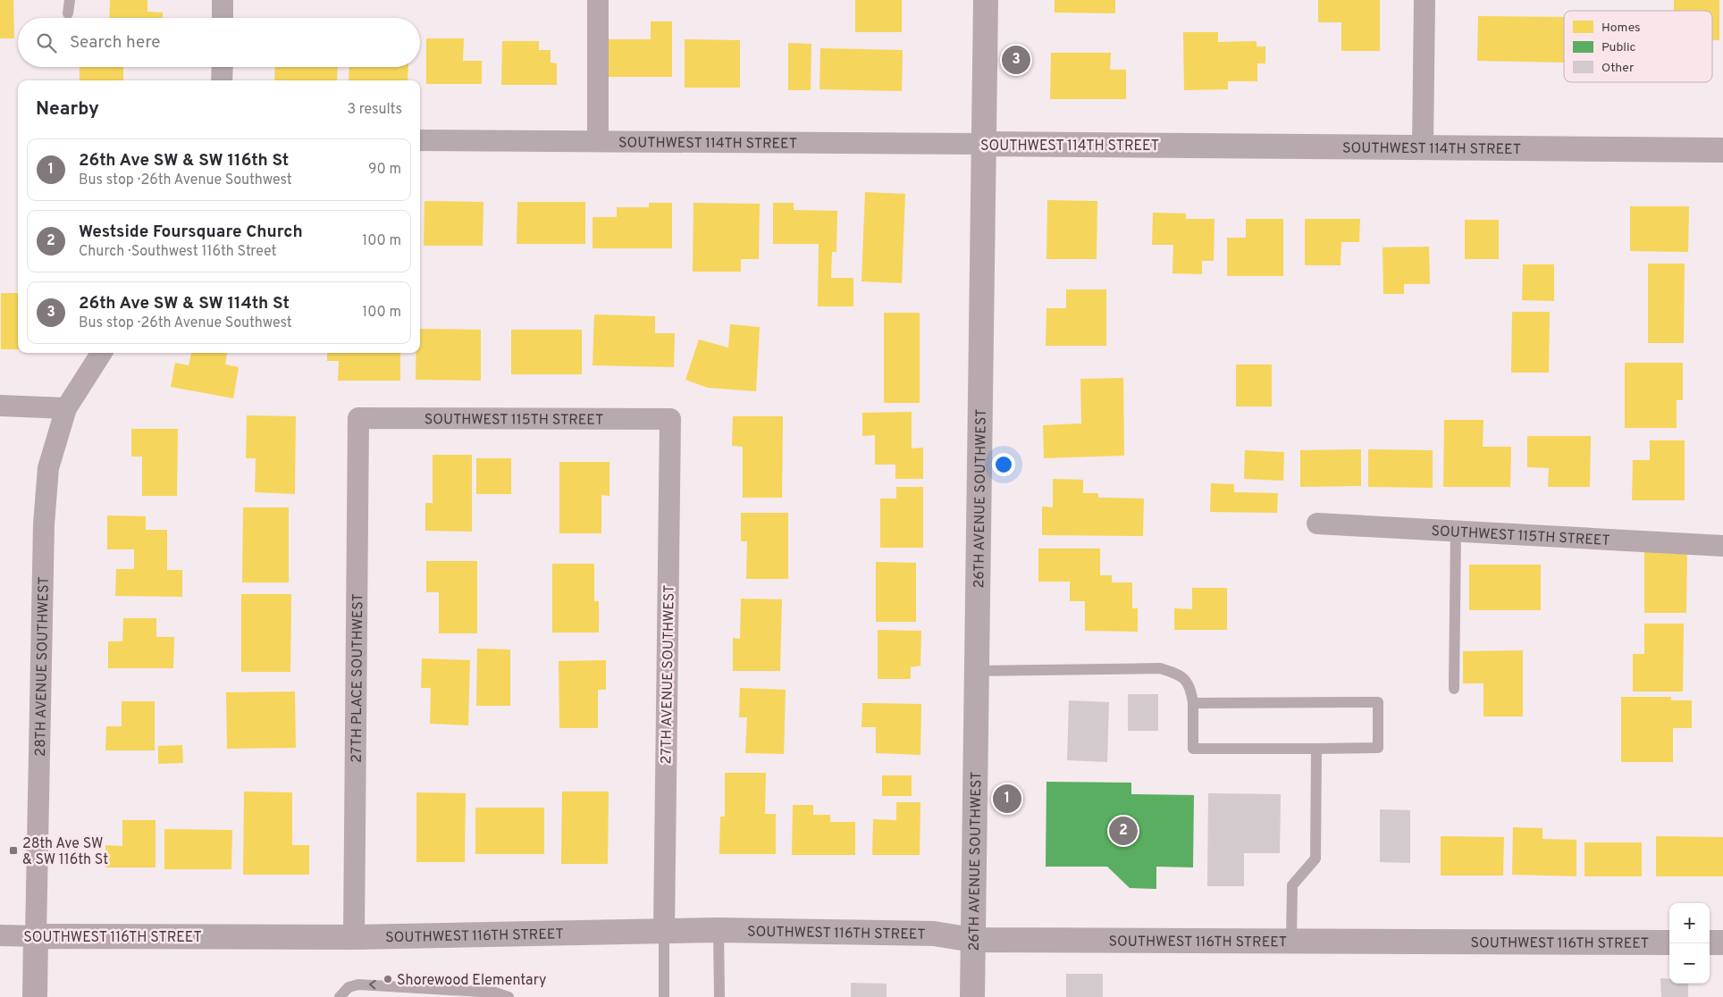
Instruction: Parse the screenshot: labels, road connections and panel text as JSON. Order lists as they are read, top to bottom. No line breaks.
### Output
{"streets":{"street":["SOUTHWEST 114TH STREET","SOUTHWEST 115TH STREET","26TH AVENUE SOUTHWEST","28TH AVENUE SOUTHWEST","27TH AVENUE SOUTHWEST","27TH PLACE SOUTHWEST","SOUTHWEST 116TH STREET"]},"crossings":[["SOUTHWEST 114TH STREET","26TH AVENUE SOUTHWEST"],["SOUTHWEST 115TH STREET","27TH AVENUE SOUTHWEST"],["SOUTHWEST 115TH STREET","27TH PLACE SOUTHWEST"],["26TH AVENUE SOUTHWEST","SOUTHWEST 116TH STREET"],["28TH AVENUE SOUTHWEST","SOUTHWEST 116TH STREET"],["27TH AVENUE SOUTHWEST","SOUTHWEST 116TH STREET"],["27TH PLACE SOUTHWEST","SOUTHWEST 116TH STREET"]],"places":{"transit":["28th Ave SW & SW 116th St"],"other":["Shorewood Elementary"]},"legend":["Homes","Public","Other"],"page":{"search":"Search here","pins":["3","1","2"],"heading":["Nearby","3 results"],"list":[{"mark":"1","name":"26th Ave SW & SW 116th St","note":"Bus stop · 26th Avenue Southwest","value":"90 m"},{"mark":"2","name":"Westside Foursquare Church","note":"Church · Southwest 116th Street","value":"100 m"},{"mark":"3","name":"26th Ave SW & SW 114th St","note":"Bus stop · 26th Avenue Southwest","value":"100 m"}],"map_buttons":["+","−"]}}
